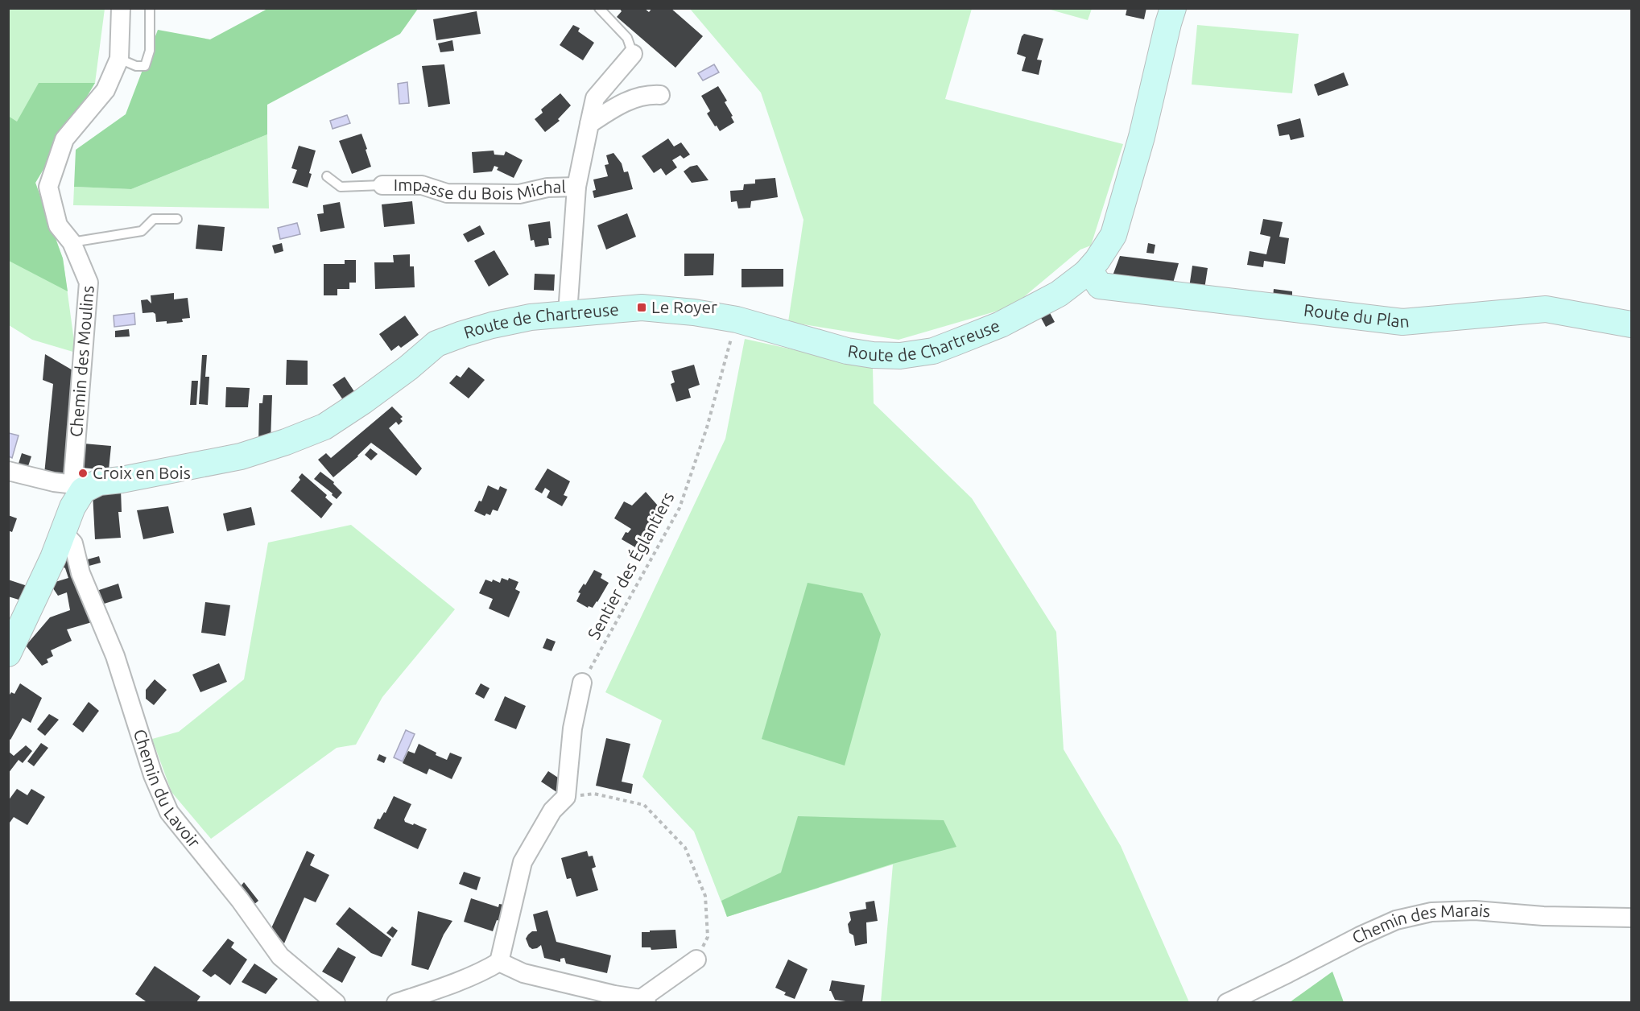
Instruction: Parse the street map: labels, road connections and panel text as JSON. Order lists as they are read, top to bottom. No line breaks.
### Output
{"streets":{"main road":["Route du Plan","Route de Chartreuse"],"street":["Impasse du Bois Michal","Chemin des Moulins","Chemin du Lavoir","Chemin des Marais"],"path":["Sentier des Églantiers"]},"crossings":[["Impasse du Bois Michal","Route de Chartreuse"],["Route du Plan","Route de Chartreuse"],["Route de Chartreuse","Chemin des Moulins"],["Route de Chartreuse","Sentier des Églantiers"]],"places":{"transit":["Le Royer"],"other":["Croix en Bois"]}}
